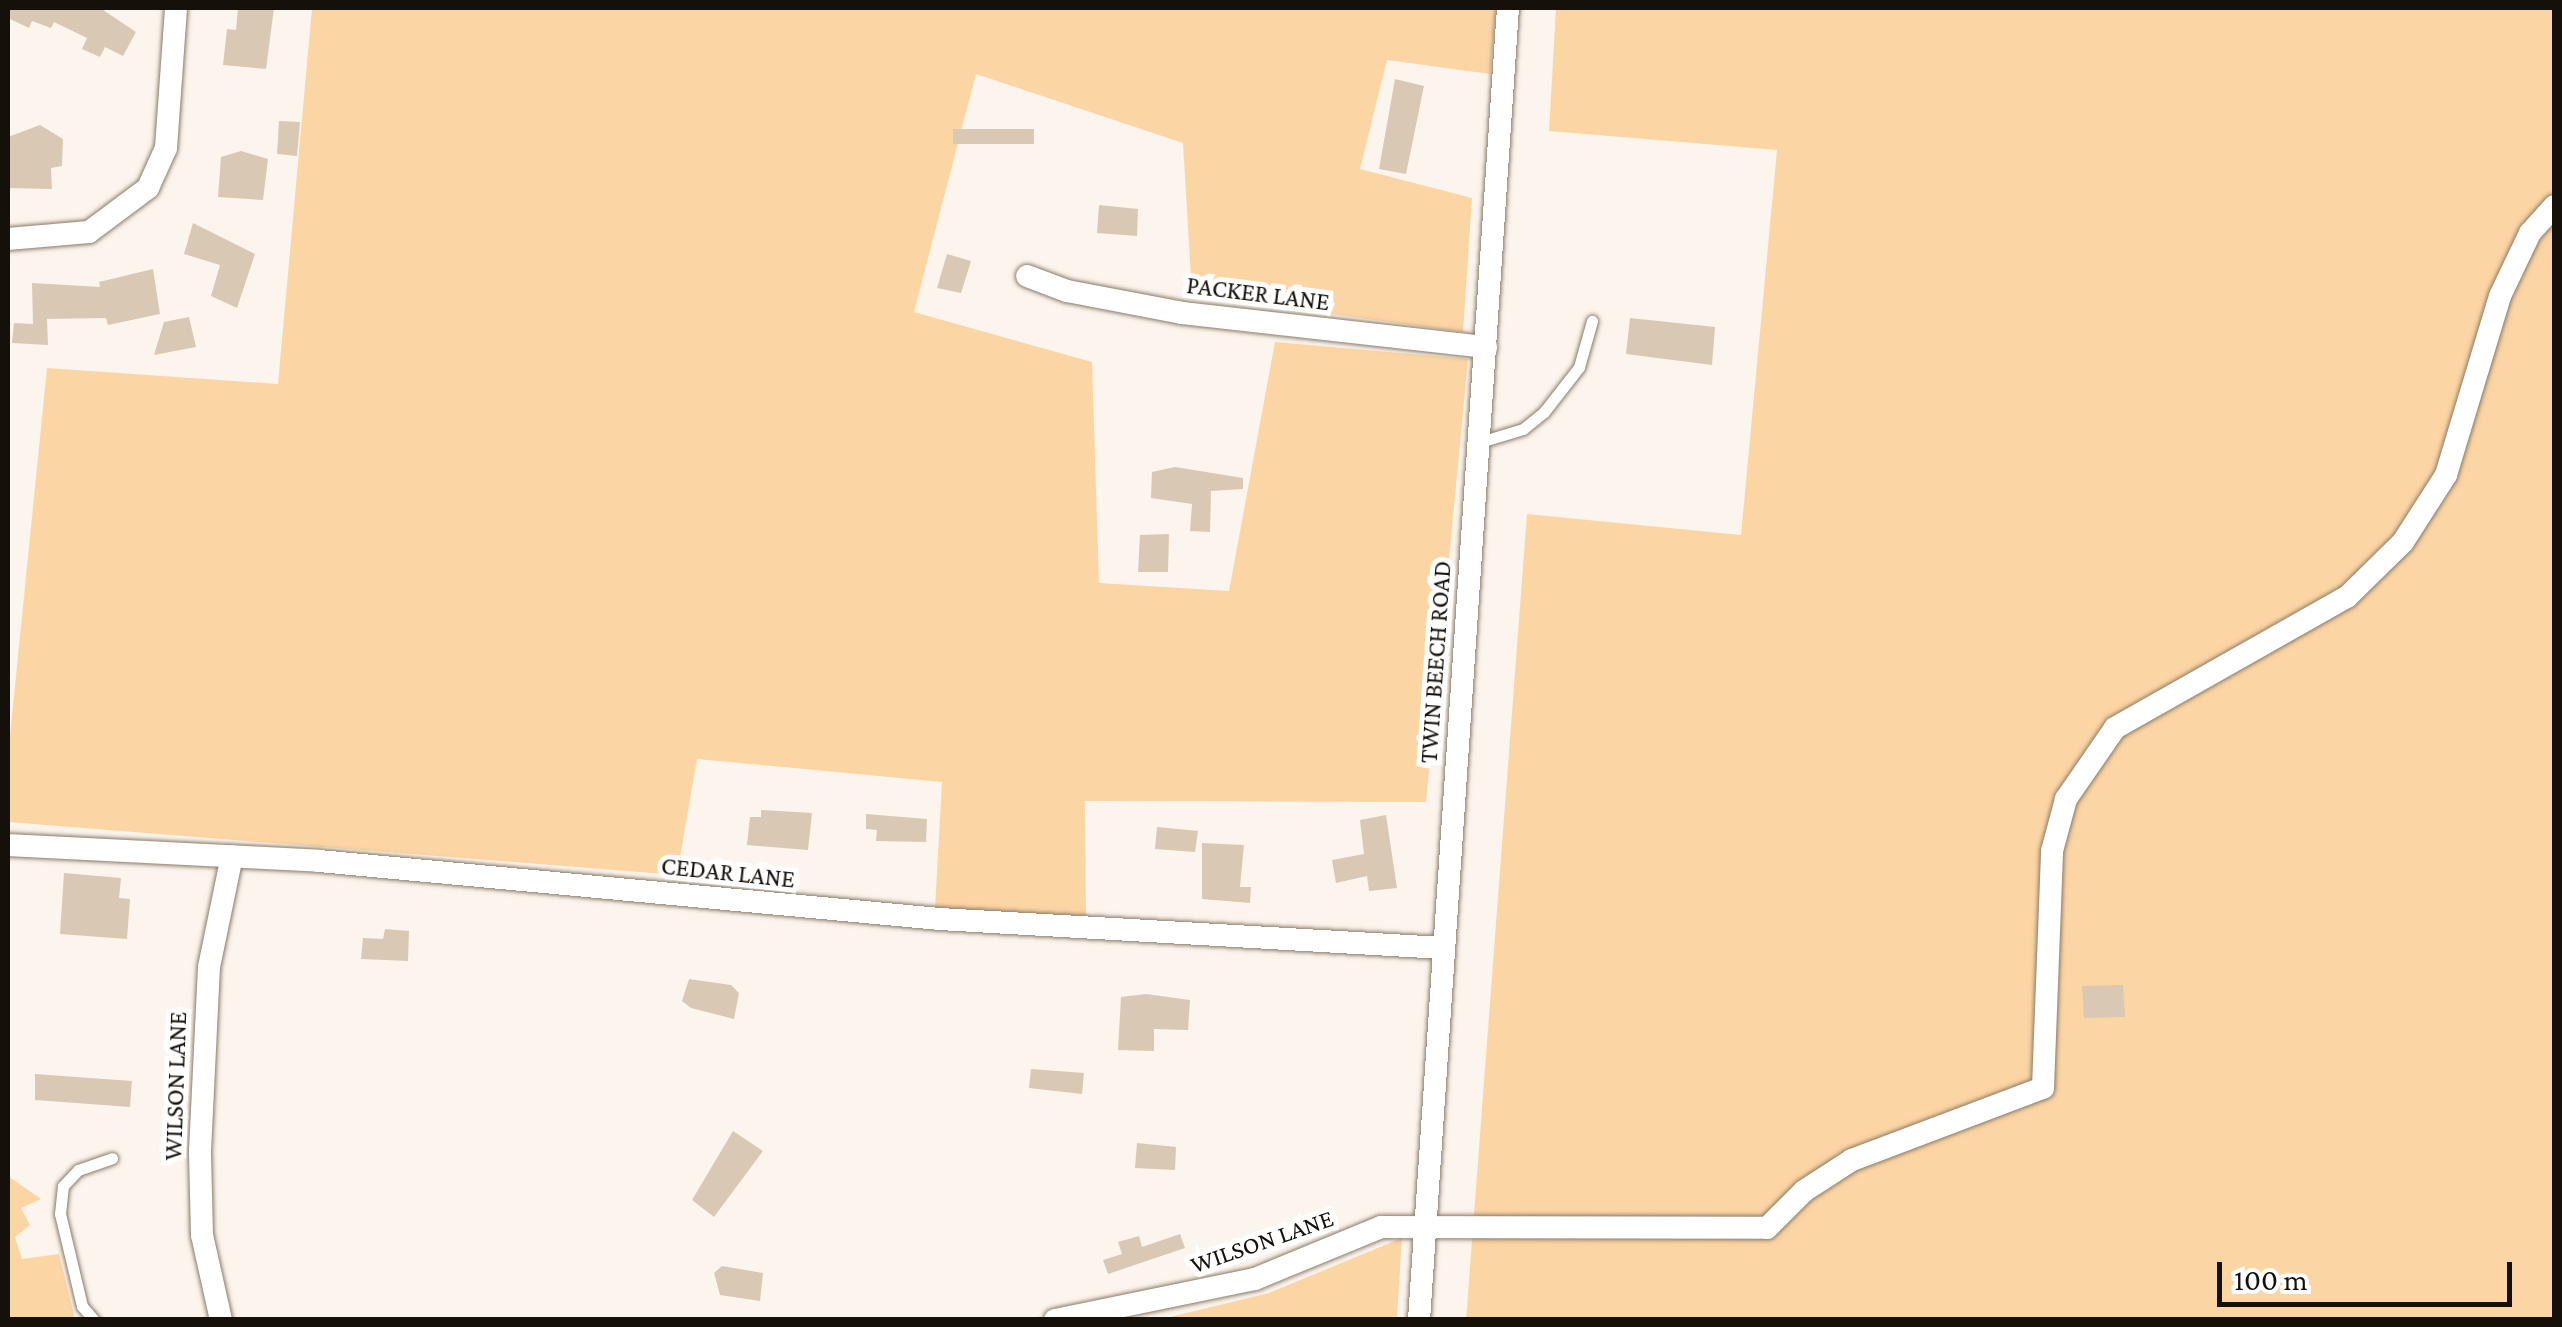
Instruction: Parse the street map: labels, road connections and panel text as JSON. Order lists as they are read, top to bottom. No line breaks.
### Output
{"streets":{"street":["PACKER LANE","TWIN BEECH ROAD","CEDAR LANE","WILSON LANE"]},"crossings":[["PACKER LANE","TWIN BEECH ROAD"],["TWIN BEECH ROAD","CEDAR LANE"],["TWIN BEECH ROAD","WILSON LANE"],["CEDAR LANE","WILSON LANE"]],"scale_bar":"100 m"}
